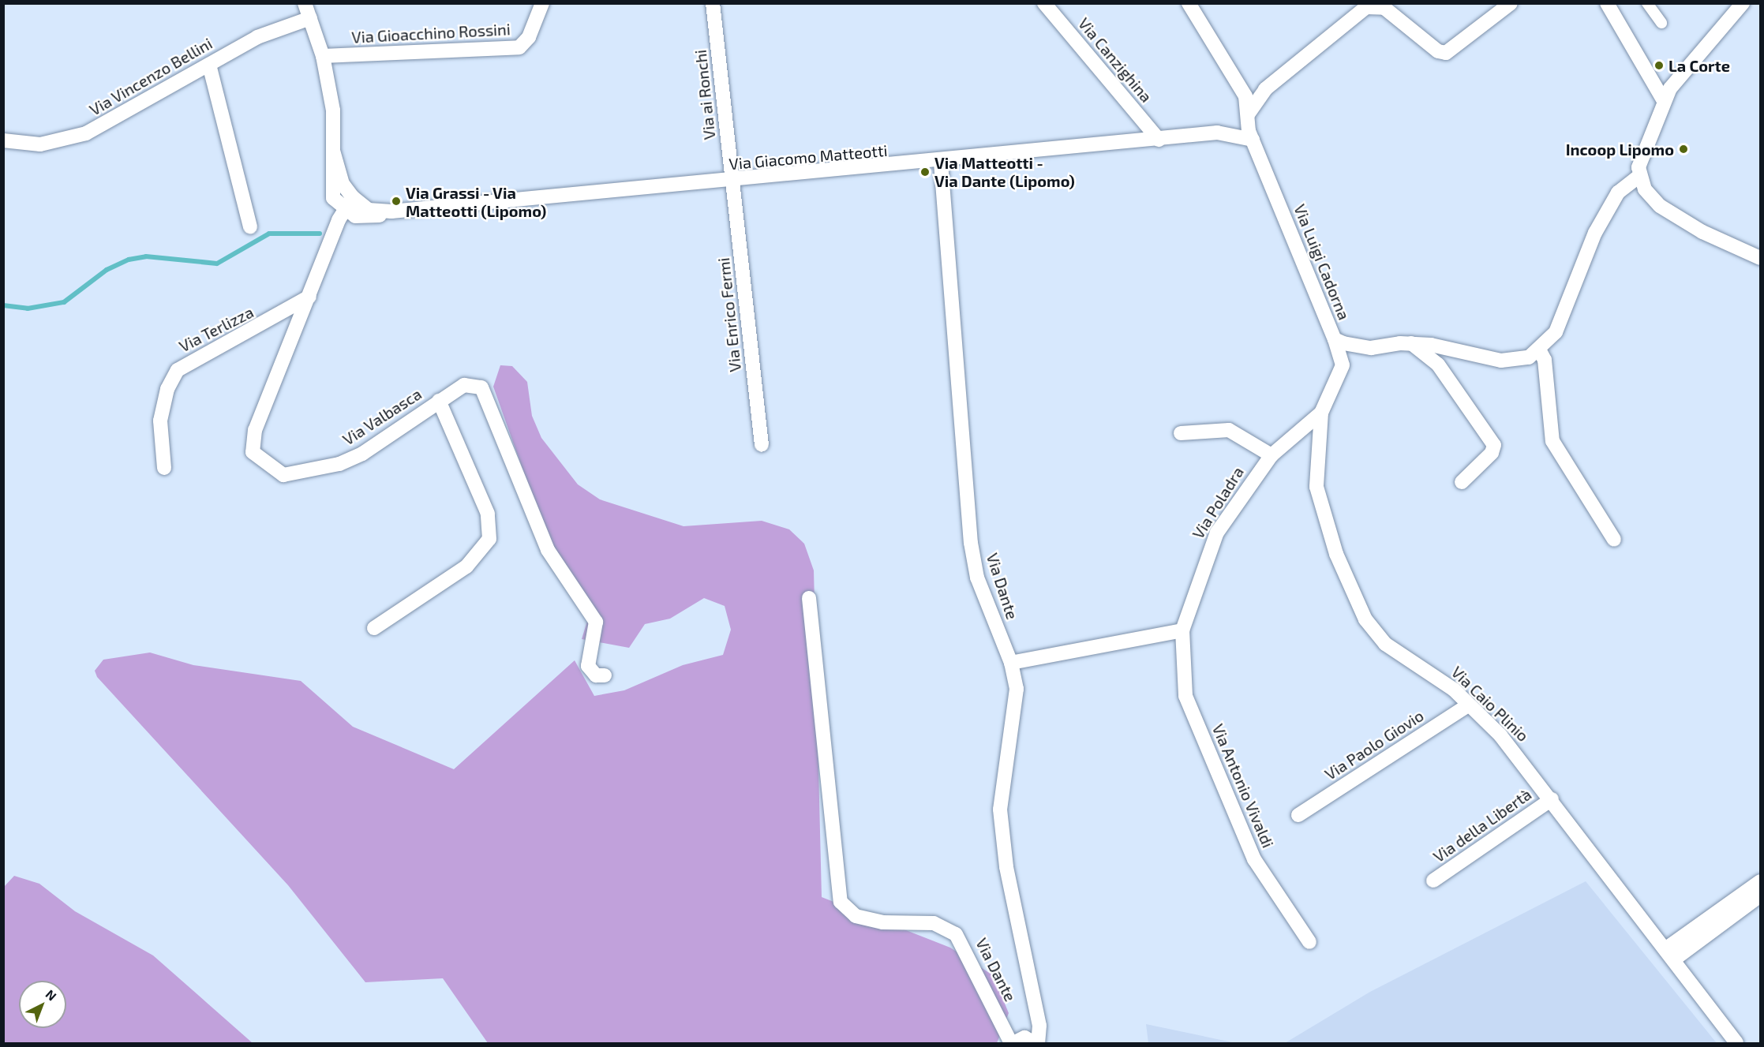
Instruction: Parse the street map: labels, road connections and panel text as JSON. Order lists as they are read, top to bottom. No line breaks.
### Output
{"streets":{"street":["Via Gioacchino Rossini","Via Canzighina","Via Vincenzo Bellini","Via ai Ronchi","Via Giacomo Matteotti","Via Luigi Cadorna","Via Enrico Fermi","Via Terlizza","Via Valbasca","Via Poladra","Via Dante","Via Caio Plinio","Via Paolo Giovio","Via Antonio Vivaldi","Via della Libertà"]},"crossings":[["Via Canzighina","Via Giacomo Matteotti"],["Via ai Ronchi","Via Giacomo Matteotti"],["Via ai Ronchi","Via Enrico Fermi"],["Via Giacomo Matteotti","Via Luigi Cadorna"],["Via Giacomo Matteotti","Via Enrico Fermi"],["Via Giacomo Matteotti","Via Valbasca"],["Via Giacomo Matteotti","Via Dante"],["Via Luigi Cadorna","Via Caio Plinio"],["Via Terlizza","Via Valbasca"],["Via Poladra","Via Caio Plinio"],["Via Poladra","Via Antonio Vivaldi"],["Via Caio Plinio","Via Paolo Giovio"],["Via Caio Plinio","Via della Libertà"]],"places":["La Corte","Incoop Lipomo","Via Matteotti - Via Dante (Lipomo)","Via Grassi - Via Matteotti (Lipomo)"],"north":"top right"}
